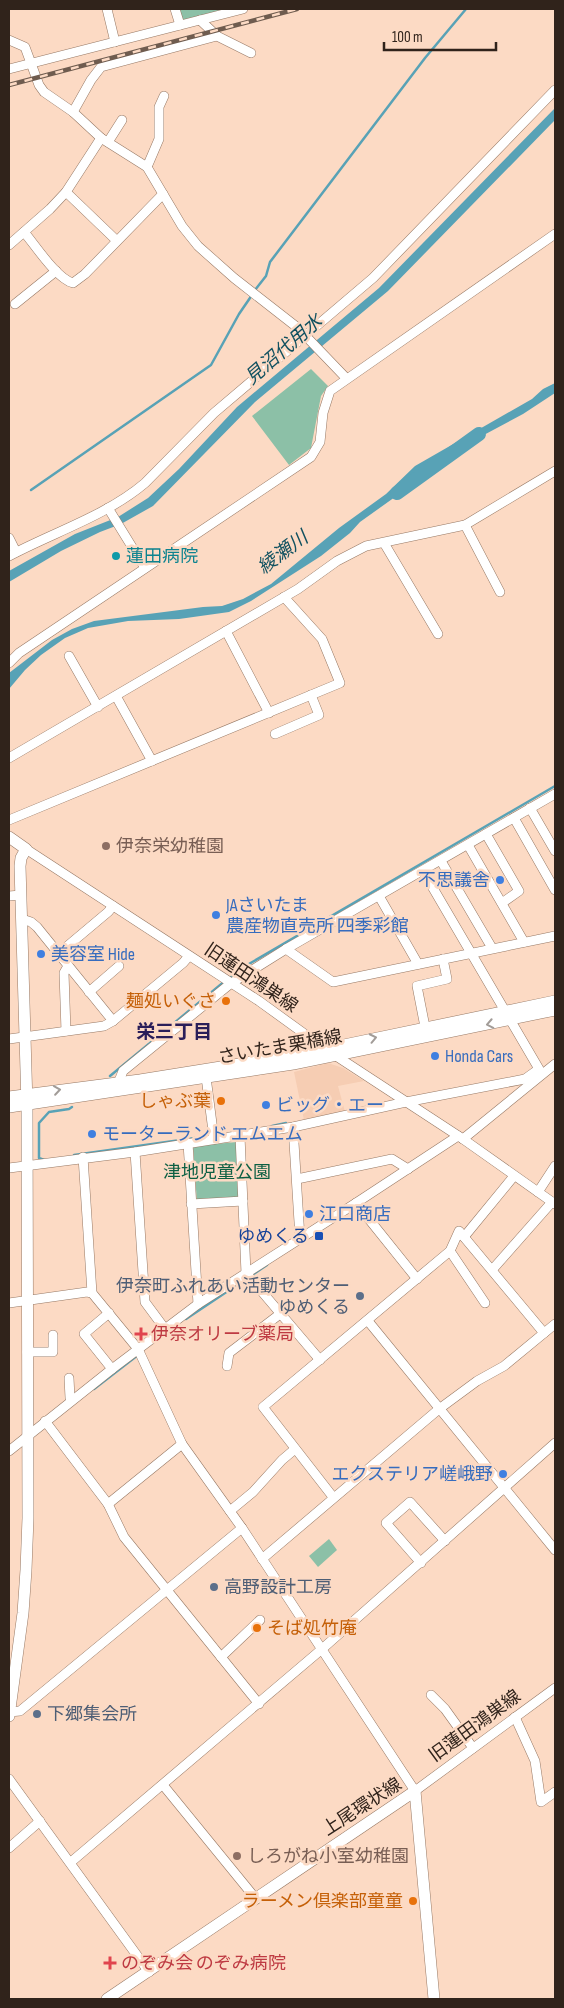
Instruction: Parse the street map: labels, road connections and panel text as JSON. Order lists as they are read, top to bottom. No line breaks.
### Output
{"streets":{"main road":["さいたま栗橋線","上尾環状線"],"street":["旧蓮田鴻巣線"]},"crossings":[["旧蓮田鴻巣線","さいたま栗橋線"],["旧蓮田鴻巣線","上尾環状線"]],"districts":["栄三丁目"],"water":["見沼代用水","綾瀬川"],"parks":["津地児童公園"],"places":{"other":["蓮田病院","伊奈栄幼稚園","不思議舎","JAさいたま 農産物直売所 四季彩館","美容室 Hide","麺処いぐさ","Honda Cars","しゃぶ葉","ビッグ・エー","モーターランド エムエム","江口商店","伊奈町ふれあい活動センター ゆめくる","エクステリア嵯峨野","高野設計工房","そば処竹庵","下郷集会所","しろがね小室幼稚園","ラーメン倶楽部童童"],"transit":["ゆめくる"],"health":["伊奈オリーブ薬局","のぞみ会 のぞみ病院"]},"scale_bar":"100 m"}
